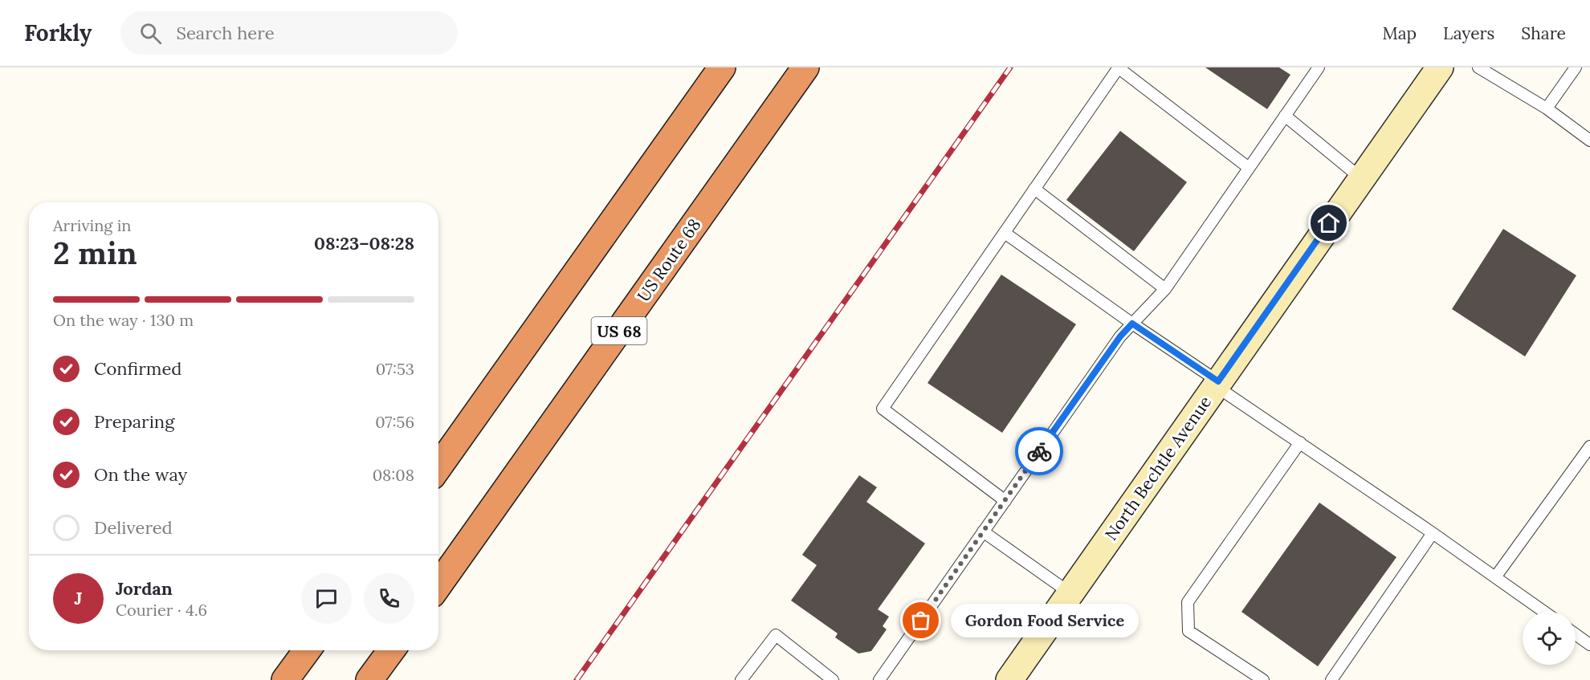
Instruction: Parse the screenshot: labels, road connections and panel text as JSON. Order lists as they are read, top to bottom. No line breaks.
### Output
{"streets":{"highway":["US Route 68","US 68"],"street":["North Bechtle Avenue"]},"places":["Gordon Food Service"],"page":{"header":"Forkly","search":"Search here","nav":["Map","Layers","Share"],"heading":["2 min","Arriving in","08:23–08:28"],"panel":["Jordan","Courier · 4.6"],"bar":"On the way · 130 m","list":[["Confirmed","07:53"],["Preparing","07:56"],["On the way","08:08"],"Delivered"],"round":"J","bubble":"Gordon Food Service"}}
